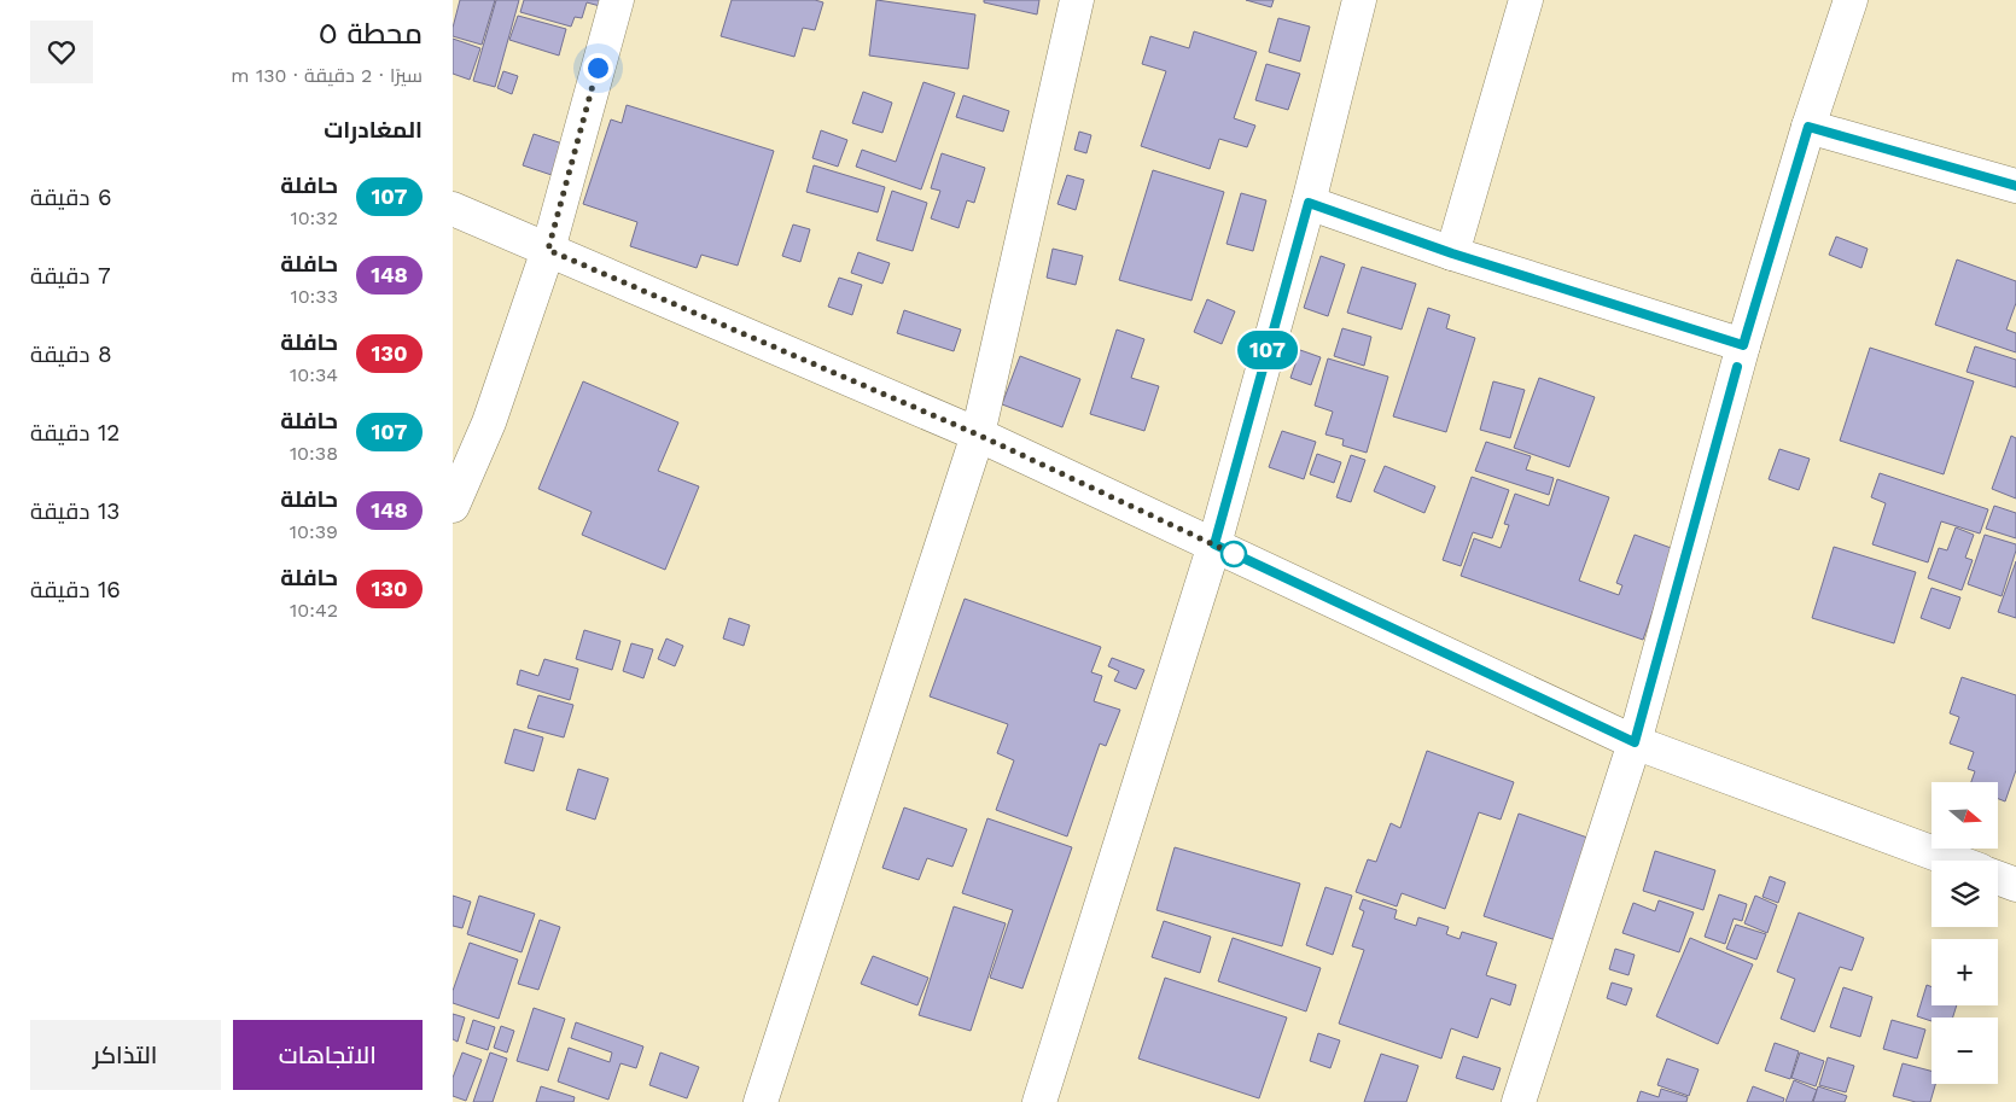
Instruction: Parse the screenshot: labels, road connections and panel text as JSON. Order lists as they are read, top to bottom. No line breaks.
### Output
{"lines":["bus line 107"],"north":"right","page":{"on_map":"107","heading":[["محطة ٥","سيرًا · 2 دقيقة · 130 m"],"المغادرات"],"list":[{"mark":"107","name":"حافلة","note":"10:32","value":"6 دقيقة"},{"mark":"148","name":"حافلة","note":"10:33","value":"7 دقيقة"},{"mark":"130","name":"حافلة","note":"10:34","value":"8 دقيقة"},{"mark":"107","name":"حافلة","note":"10:38","value":"12 دقيقة"},{"mark":"148","name":"حافلة","note":"10:39","value":"13 دقيقة"},{"mark":"130","name":"حافلة","note":"10:42","value":"16 دقيقة"}],"map_buttons":["+","−"],"buttons":["الاتجاهات","التذاكر"]}}
